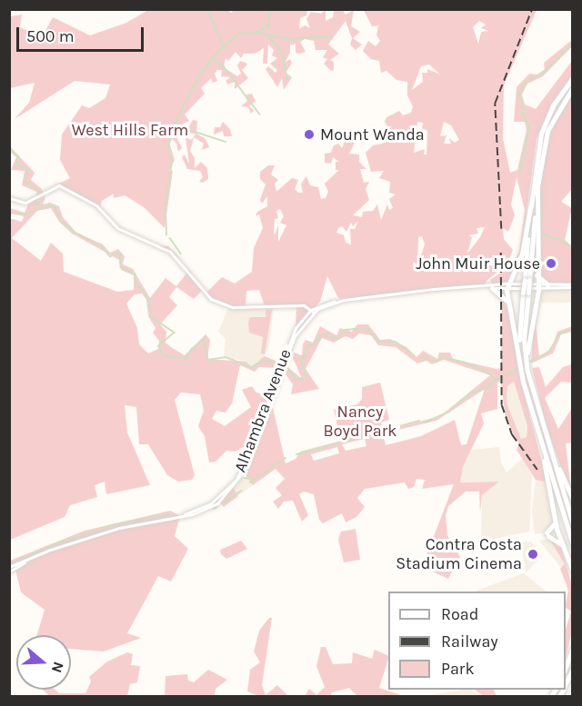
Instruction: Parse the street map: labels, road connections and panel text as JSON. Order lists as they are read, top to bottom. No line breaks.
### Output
{"streets":{"main road":["Alhambra Avenue"]},"parks":["West Hills Farm","Nancy Boyd Park"],"places":["Mount Wanda","John Muir House","Contra Costa Stadium Cinema"],"legend":["Road","Railway","Park"],"scale_bar":"500 m","north":"right"}
